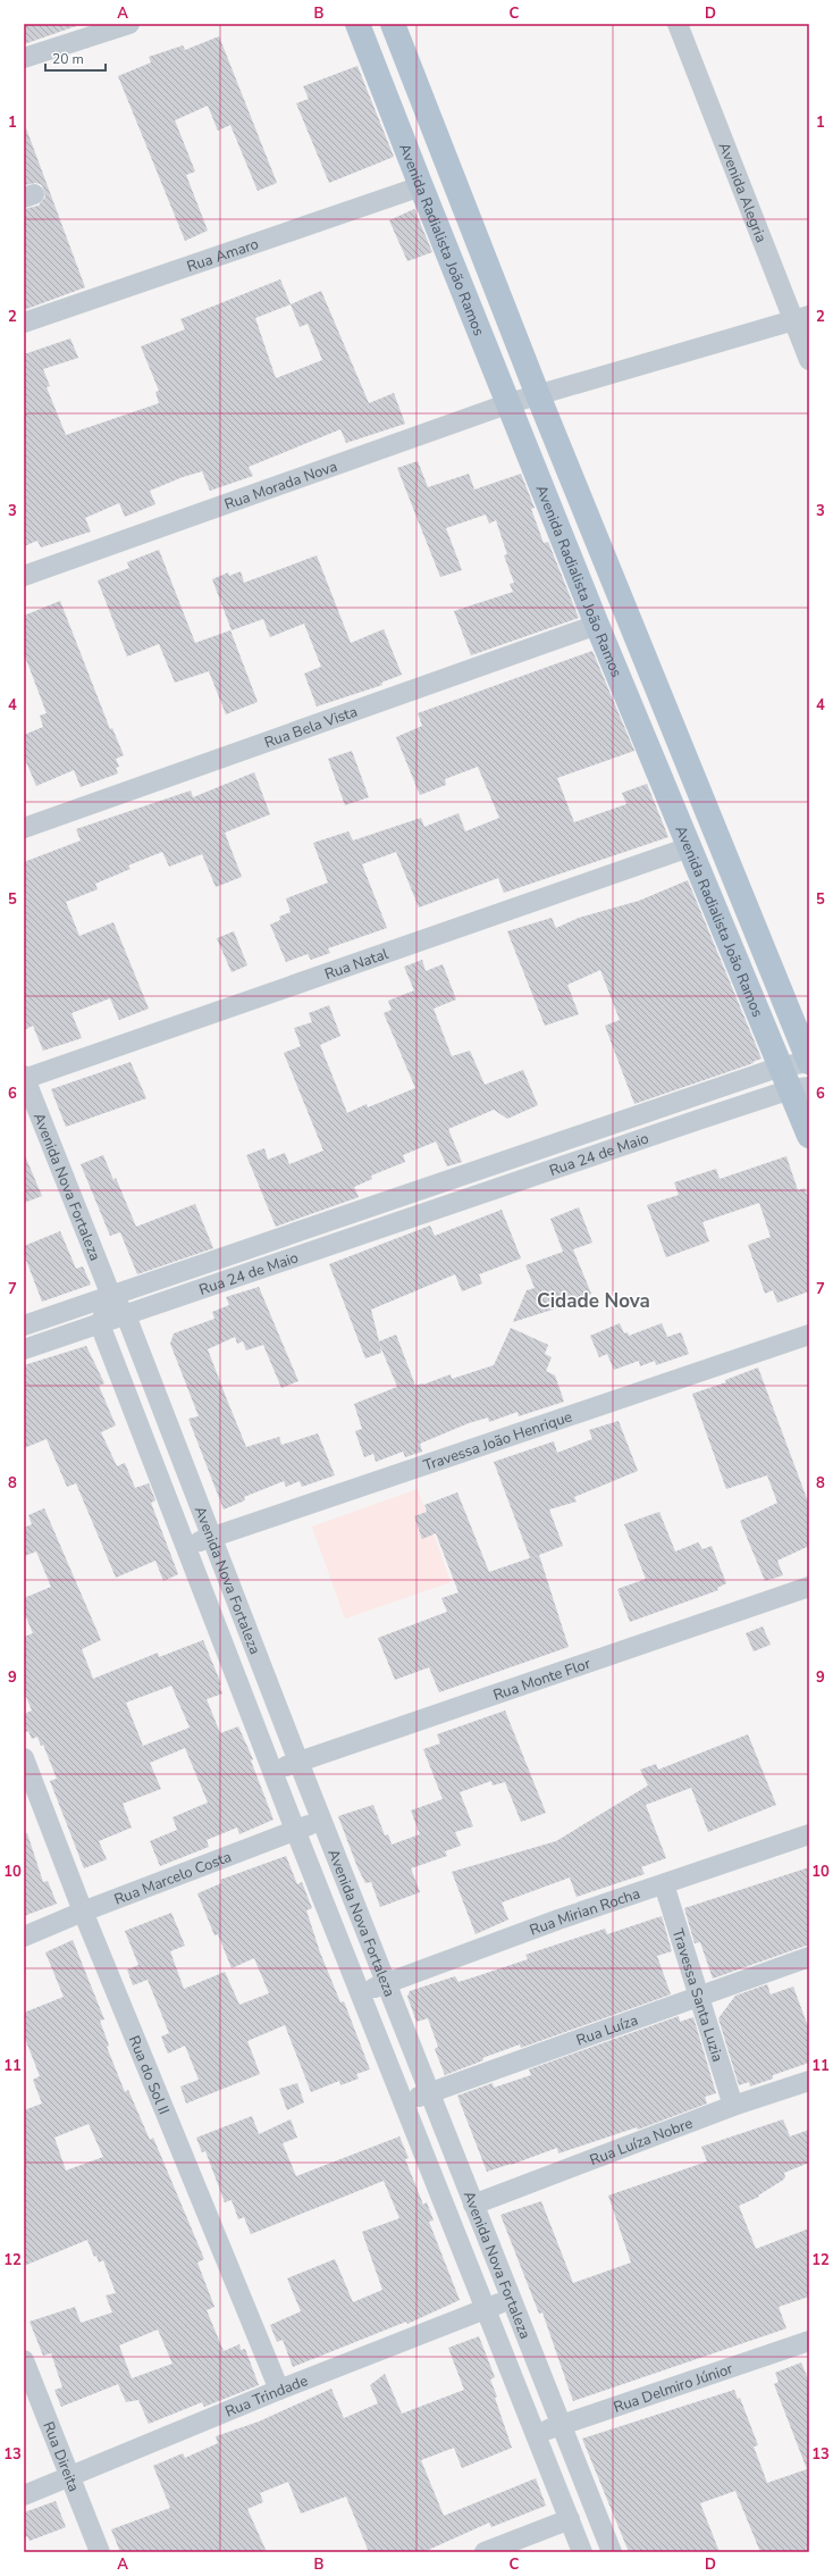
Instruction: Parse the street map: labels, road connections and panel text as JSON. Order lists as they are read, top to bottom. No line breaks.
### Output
{"streets":{"main road":["Avenida Radialista João Ramos"],"street":["Avenida Alegria","Rua Amaro","Rua Morada Nova","Rua Bela Vista","Rua Natal","Rua 24 de Maio","Avenida Nova Fortaleza","Travessa João Henrique","Rua Monte Flor","Rua Marcelo Costa","Rua Mirian Rocha","Travessa Santa Luzia","Rua Luíza","Rua do Sol II","Rua Luíza Nobre","Rua Delmiro Júnior","Rua Trindade","Rua Direita"]},"crossings":[["Avenida Alegria","Rua Morada Nova"],["Avenida Radialista João Ramos","Rua Amaro"],["Avenida Radialista João Ramos","Rua Morada Nova"],["Avenida Radialista João Ramos","Rua Bela Vista"],["Avenida Radialista João Ramos","Rua Natal"],["Avenida Radialista João Ramos","Rua 24 de Maio"],["Rua Natal","Avenida Nova Fortaleza"],["Rua 24 de Maio","Avenida Nova Fortaleza"],["Avenida Nova Fortaleza","Travessa João Henrique"],["Avenida Nova Fortaleza","Rua Monte Flor"],["Avenida Nova Fortaleza","Rua Marcelo Costa"],["Avenida Nova Fortaleza","Rua Mirian Rocha"],["Avenida Nova Fortaleza","Rua Luíza"],["Avenida Nova Fortaleza","Rua Luíza Nobre"],["Avenida Nova Fortaleza","Rua Delmiro Júnior"],["Avenida Nova Fortaleza","Rua Trindade"],["Rua Marcelo Costa","Rua do Sol II"],["Rua Mirian Rocha","Travessa Santa Luzia"],["Travessa Santa Luzia","Rua Luíza"],["Travessa Santa Luzia","Rua Luíza Nobre"],["Rua do Sol II","Rua Trindade"],["Rua Trindade","Rua Direita"]],"districts":["Cidade Nova"],"scale_bar":"20 m","grid":{"columns":["A","B","C","D"],"rows":["1","2","3","4","5","6","7","8","9","10","11","12","13"]}}
